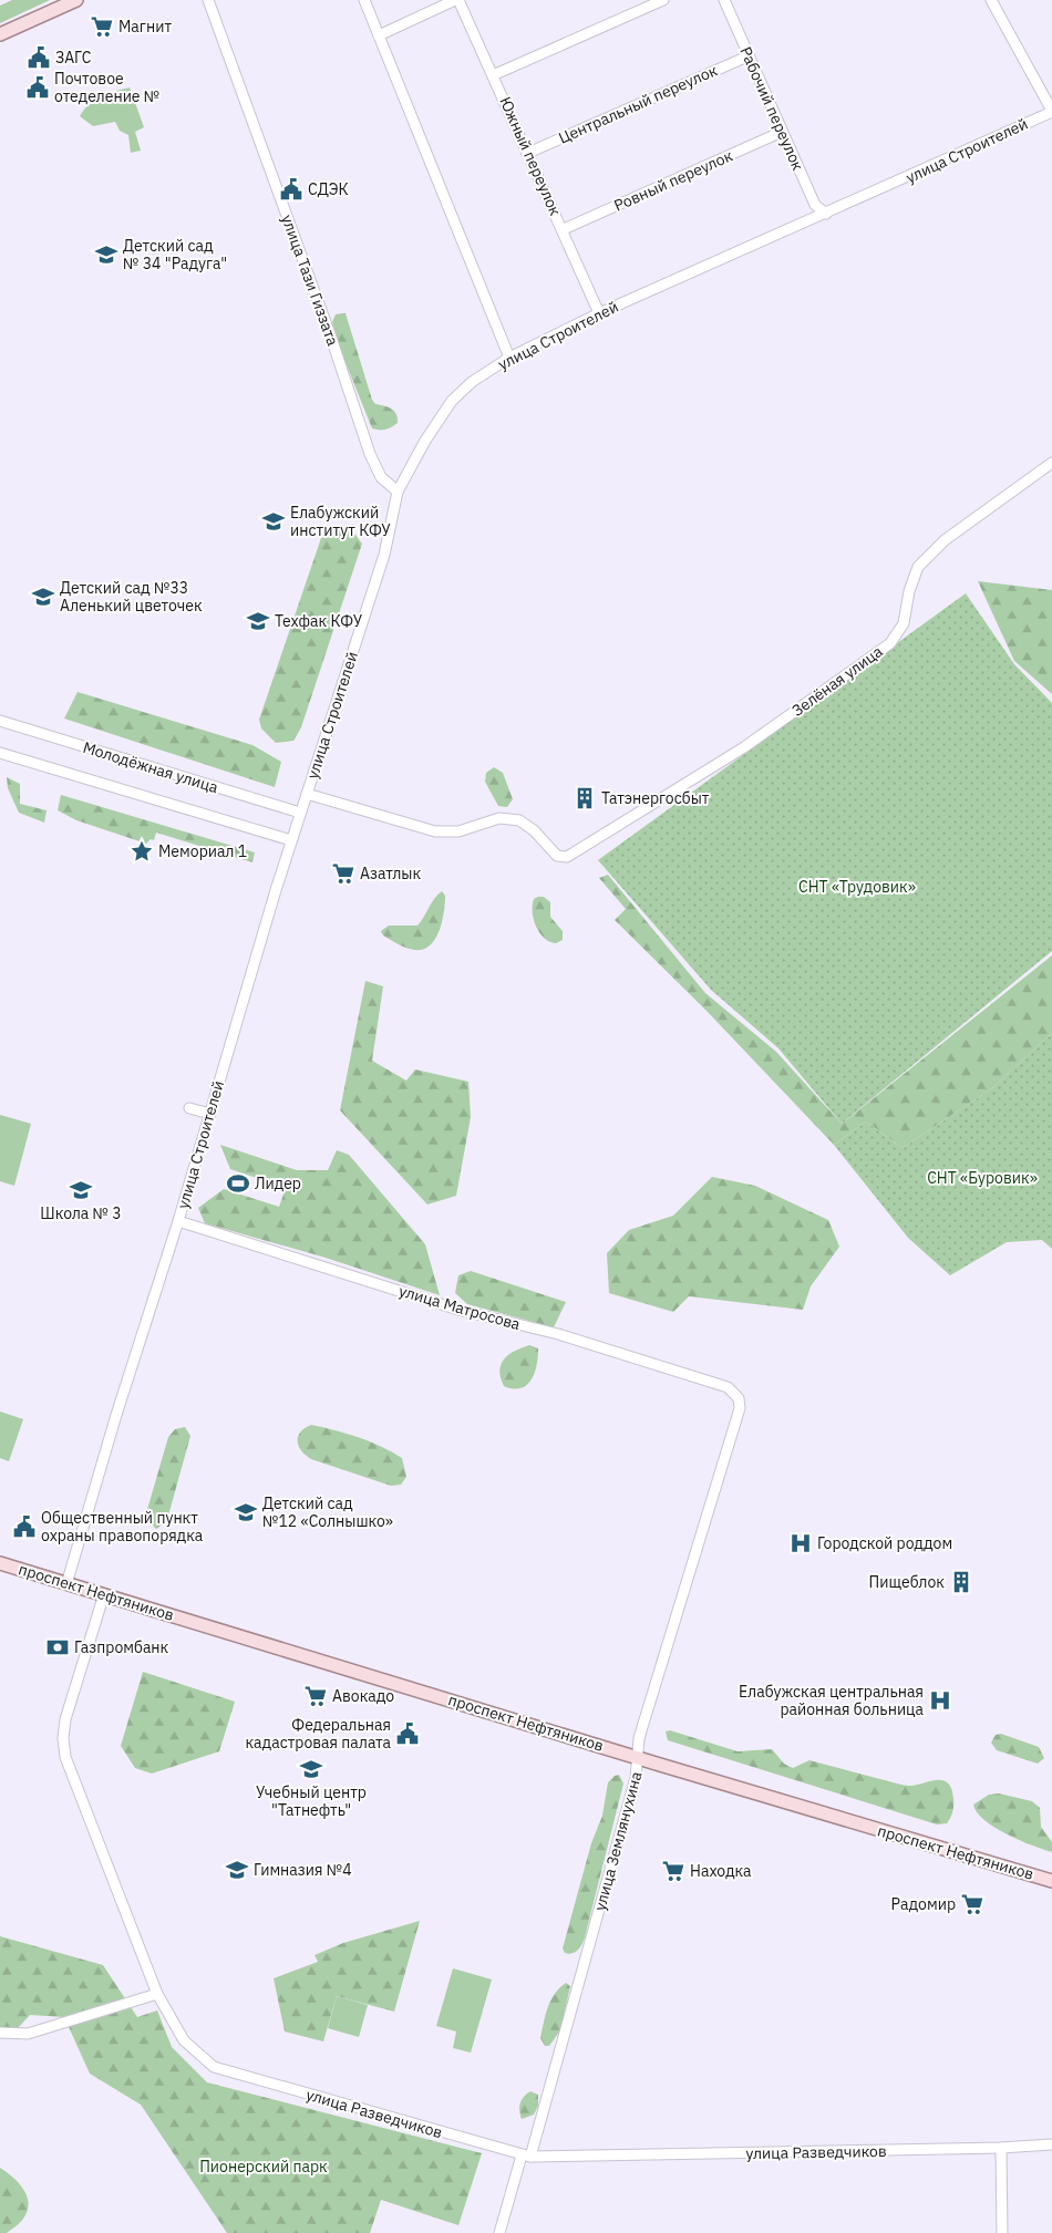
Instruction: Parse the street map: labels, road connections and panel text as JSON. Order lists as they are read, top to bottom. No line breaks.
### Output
{"streets":{"main road":["проспект Нефтяников"],"street":["Центральный переулок","Рабочий переулок","улица Строителей","Южный переулок","Ровный переулок","улица Тази Гиззата","Зелёная улица","Молодёжная улица","улица Матросова","улица Землянухина","улица Разведчиков"]},"crossings":[["Центральный переулок","Рабочий переулок"],["Центральный переулок","Южный переулок"],["Рабочий переулок","улица Строителей"],["Рабочий переулок","Ровный переулок"],["улица Строителей","Южный переулок"],["улица Строителей","улица Тази Гиззата"],["улица Строителей","Зелёная улица"],["улица Строителей","Молодёжная улица"],["улица Строителей","улица Матросова"],["улица Строителей","проспект Нефтяников"],["Южный переулок","Ровный переулок"],["улица Матросова","улица Землянухина"],["проспект Нефтяников","улица Землянухина"],["проспект Нефтяников","улица Разведчиков"],["улица Землянухина","улица Разведчиков"]],"parks":["СНТ «Трудовик»","СНТ «Буровик»","Пионерский парк"],"places":{"supermarket":["Магнит","Азатлык","Авокадо","Находка","Радомир"],"public building":["ЗАГС","Почтовое отеделение №","СДЭК","Общественный пункт охраны правопорядка","Федеральная кадастровая палата"],"school or university":["Детский сад № 34 \"Радуга\"","Елабужский институт КФУ","Детский сад №33 Аленький цветочек","Техфак КФУ","Школа № 3","Детский сад №12 «Солнышко»","Учебный центр \"Татнефть\"","Гимназия №4"],"building":["Татэнергосбыт","Пищеблок"],"place":["Мемориал 1"],"sports":["Лидер"],"hospital":["Городской роддом","Елабужская центральная районная больница"],"bank":["Газпромбанк"]}}
